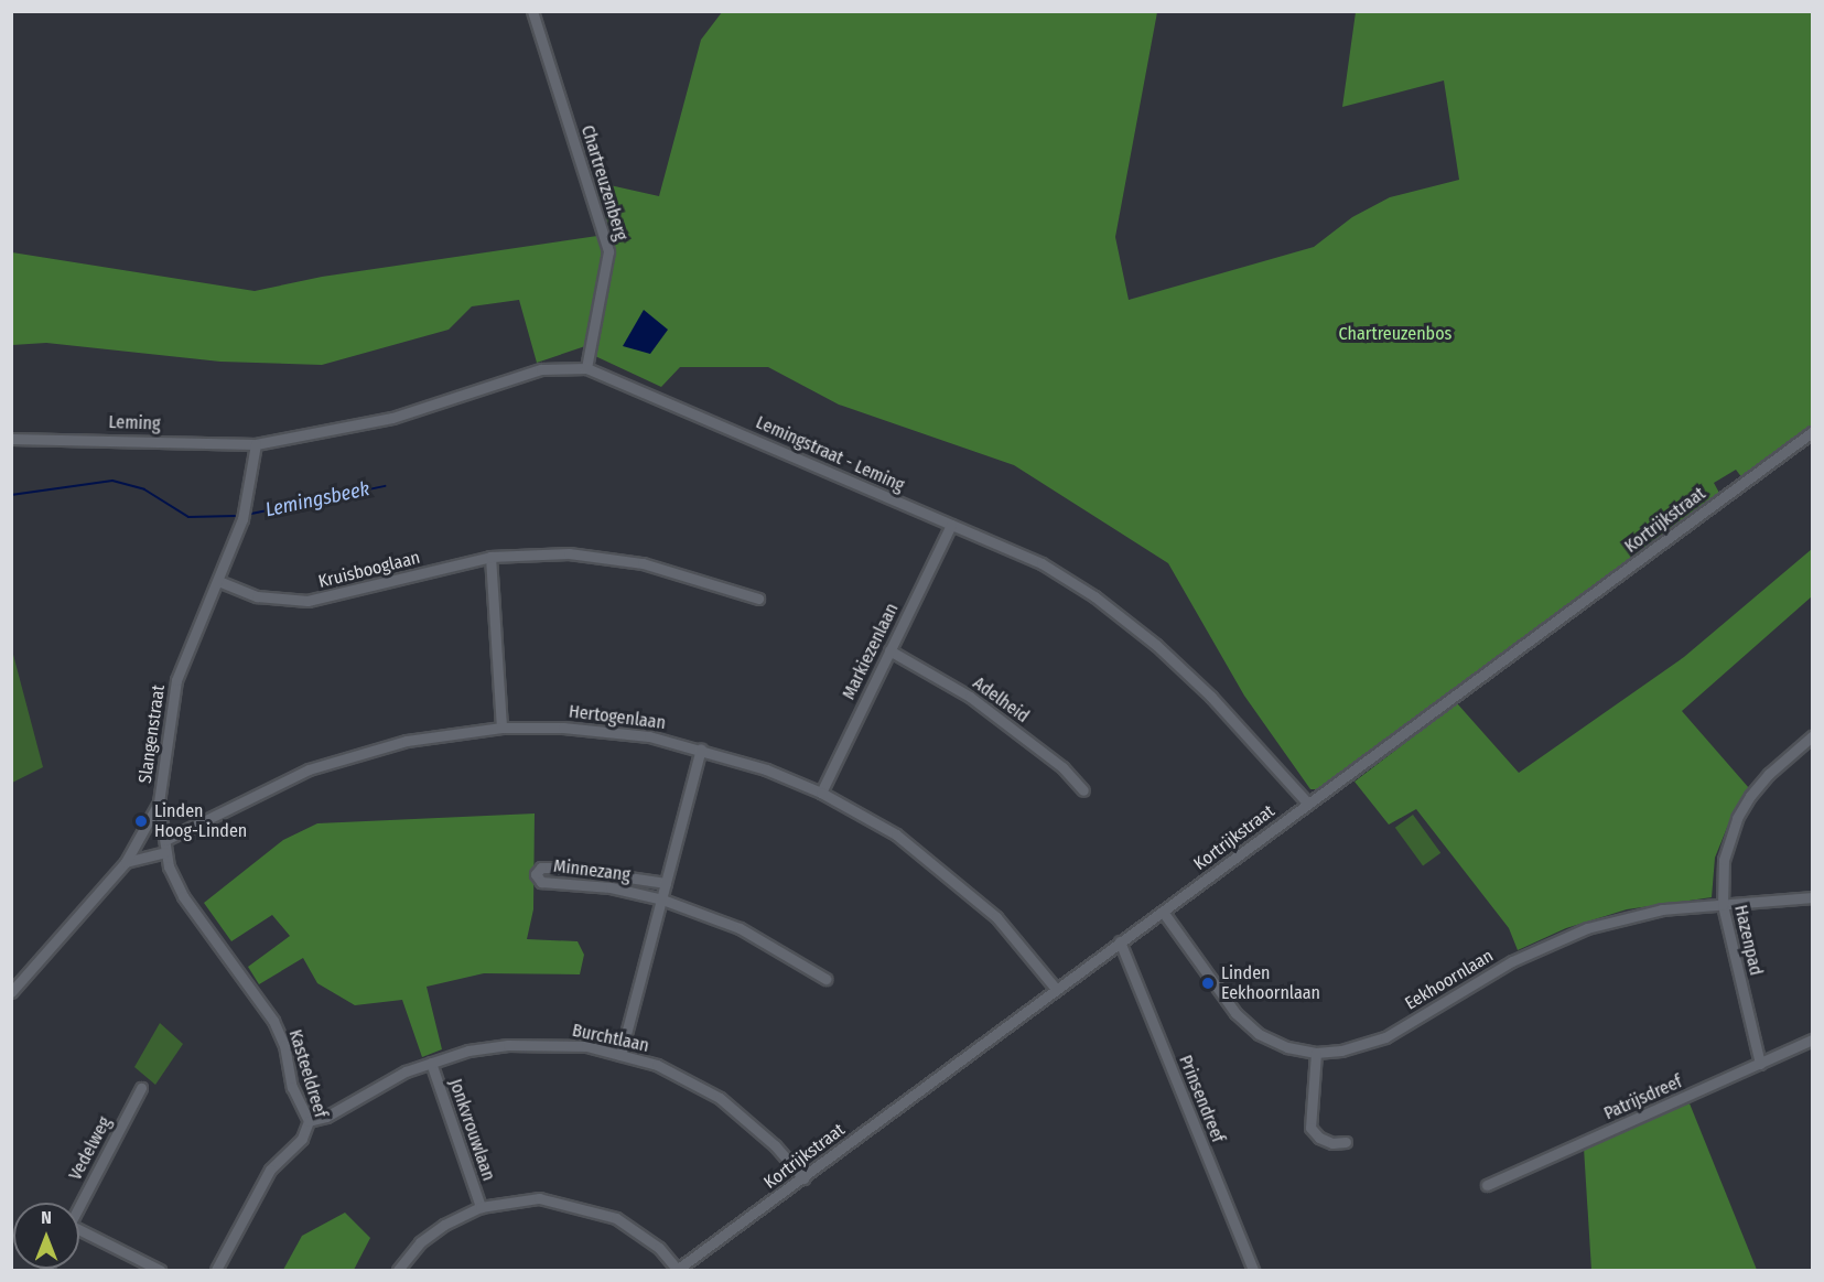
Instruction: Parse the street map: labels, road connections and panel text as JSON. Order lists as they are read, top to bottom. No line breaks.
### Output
{"streets":{"street":["Chartreuzenberg","Leming","Lemingstraat - Leming","Kortrijkstraat","Kruisbooglaan","Markiezenlaan","Adelheid","Hertogenlaan","Slangenstraat","Minnezang","Hazenpad","Eekhoornlaan","Burchtlaan","Kasteeldreef","Patrijsdreef","Prinsendreef","Jonkvrouwlaan","Vedelweg"]},"crossings":[["Chartreuzenberg","Lemingstraat - Leming"],["Leming","Lemingstraat - Leming"],["Leming","Slangenstraat"],["Lemingstraat - Leming","Kortrijkstraat"],["Lemingstraat - Leming","Markiezenlaan"],["Lemingstraat - Leming","Slangenstraat"],["Kortrijkstraat","Hertogenlaan"],["Kortrijkstraat","Eekhoornlaan"],["Kortrijkstraat","Burchtlaan"],["Kortrijkstraat","Prinsendreef"],["Kruisbooglaan","Slangenstraat"],["Markiezenlaan","Adelheid"],["Markiezenlaan","Hertogenlaan"],["Hazenpad","Eekhoornlaan"],["Hazenpad","Patrijsdreef"],["Burchtlaan","Kasteeldreef"],["Burchtlaan","Jonkvrouwlaan"]],"water":["Lemingsbeek"],"parks":["Chartreuzenbos"],"places":["Linden Hoog-Linden","Linden Eekhoornlaan"],"north":"top"}
